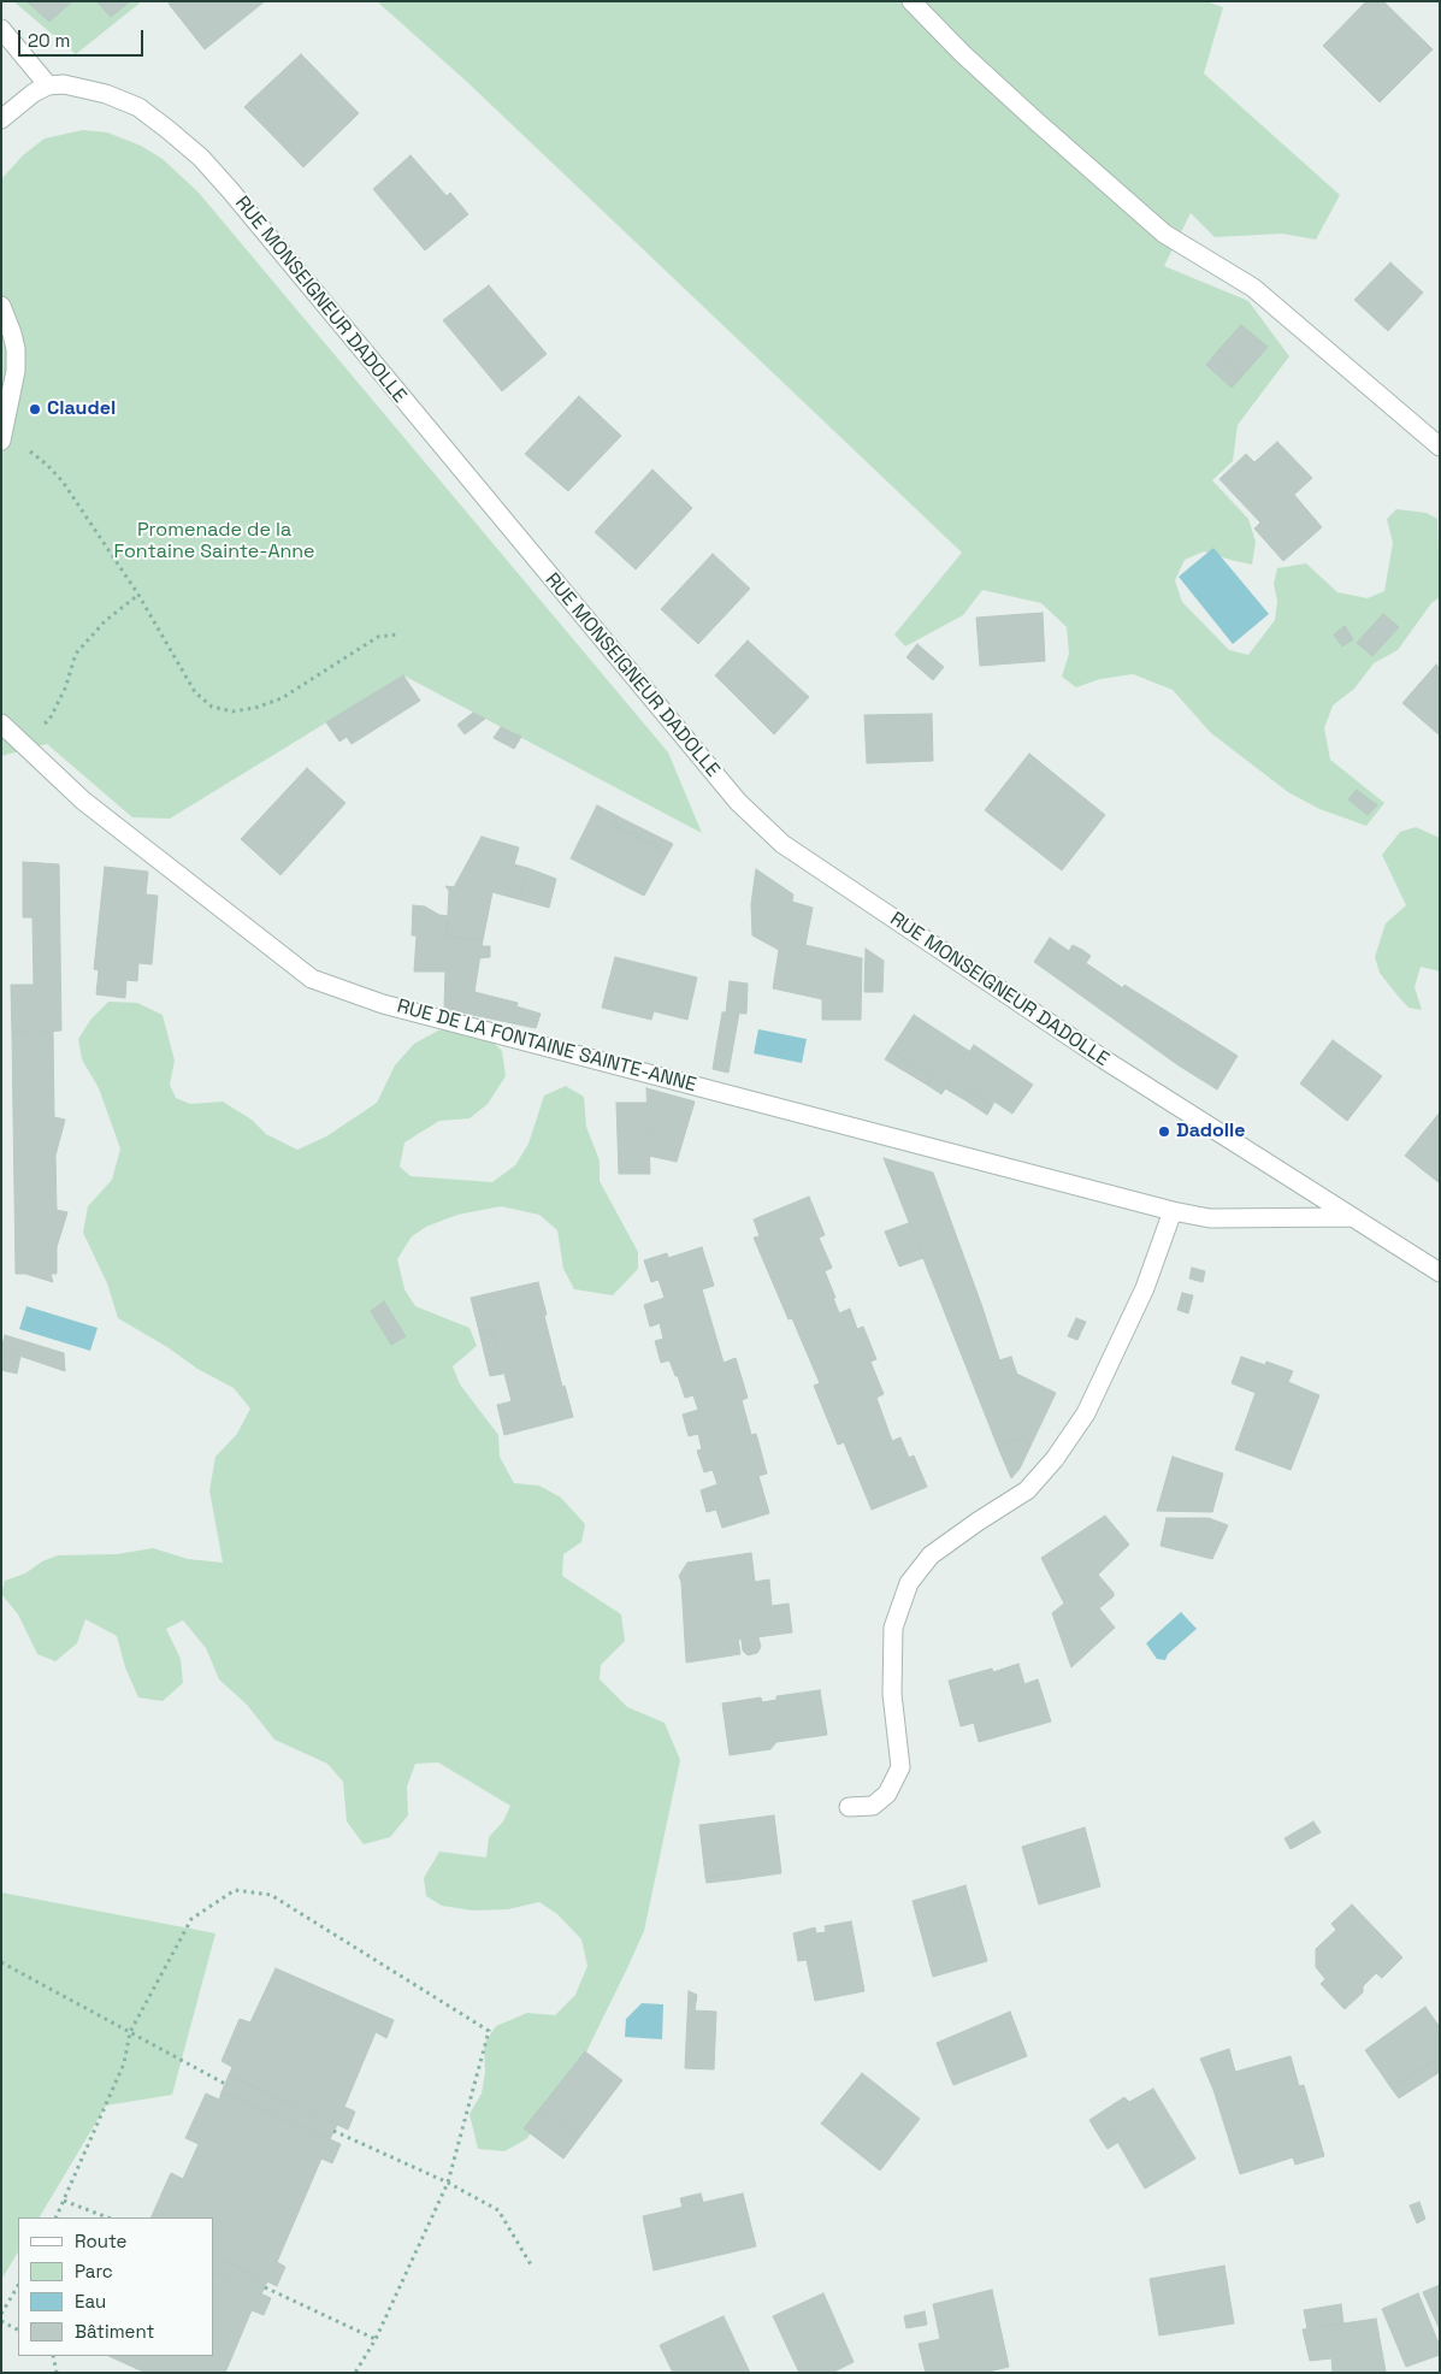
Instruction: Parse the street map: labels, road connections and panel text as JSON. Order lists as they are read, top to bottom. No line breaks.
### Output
{"streets":{"street":["RUE MONSEIGNEUR DADOLLE","RUE DE LA FONTAINE SAINTE-ANNE"]},"crossings":[["RUE MONSEIGNEUR DADOLLE","RUE DE LA FONTAINE SAINTE-ANNE"]],"parks":["Promenade de la Fontaine Sainte-Anne"],"places":["Claudel","Dadolle"],"legend":["Route","Parc","Eau","Bâtiment"],"scale_bar":"20 m"}
